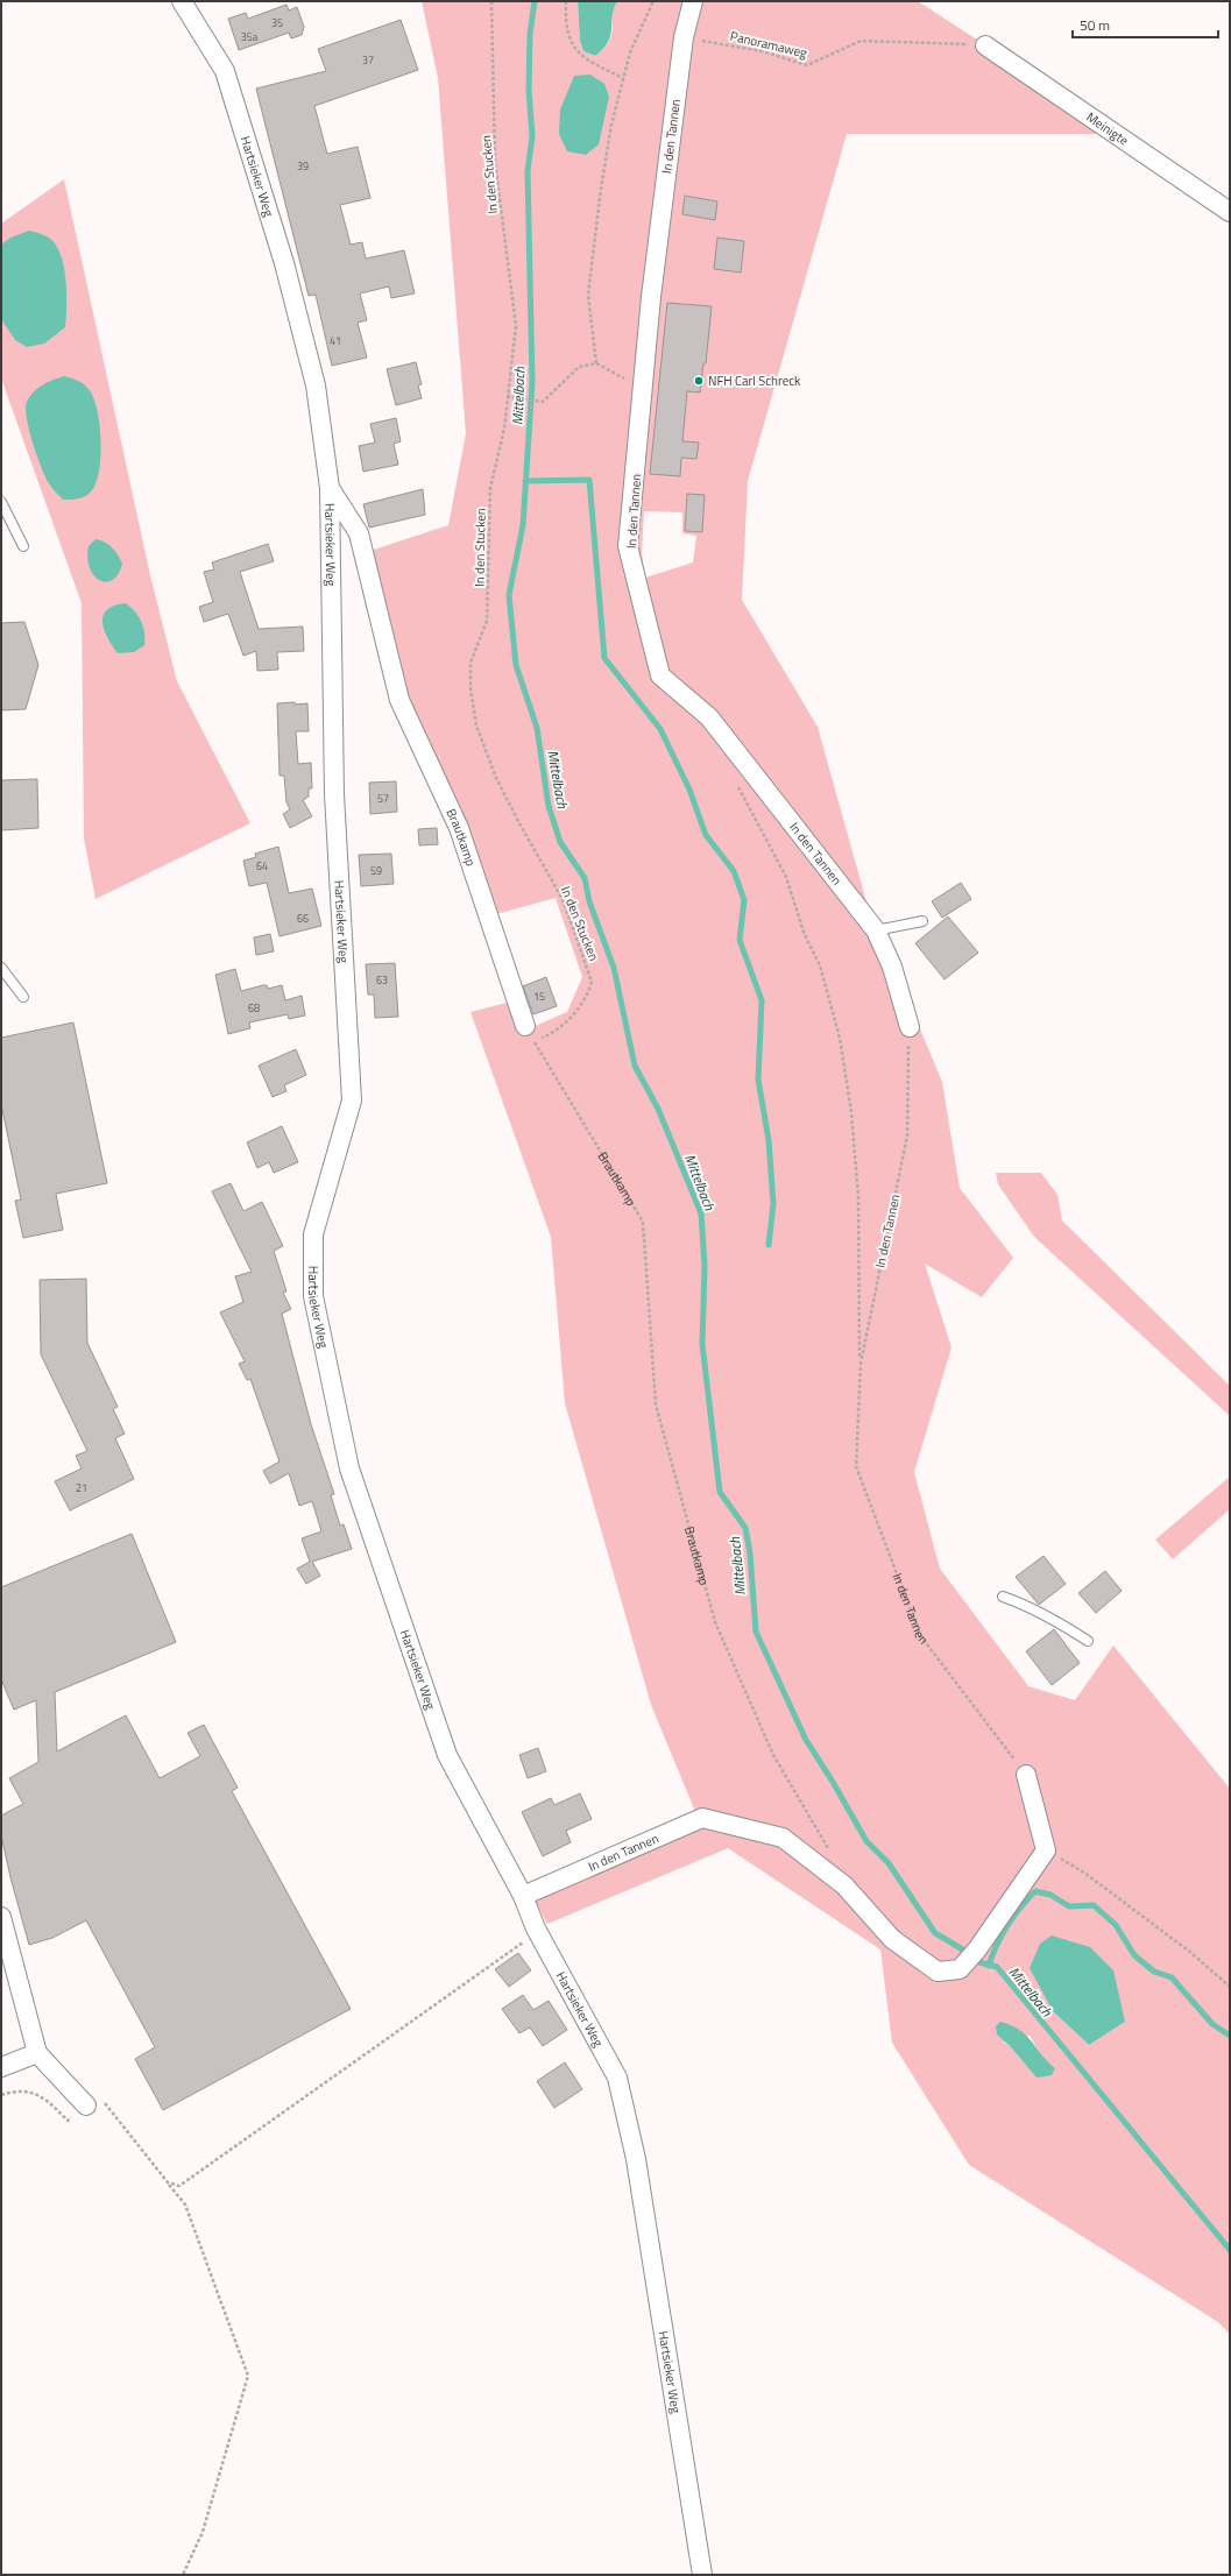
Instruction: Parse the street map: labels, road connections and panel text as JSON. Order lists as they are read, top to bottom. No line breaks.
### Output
{"streets":{"street":["Meinigte","In den Tannen","Hartsieker Weg","Brautkamp"],"path":["Panoramaweg","In den Stucken"]},"crossings":[["Panoramaweg","Meinigte"],["Panoramaweg","In den Tannen"],["In den Tannen","Hartsieker Weg"],["In den Stucken","Brautkamp"],["Hartsieker Weg","Brautkamp"]],"water":["Mittelbach"],"places":["NFH Carl Schreck"],"house_numbers":["35","35a","37","39","41","57","64","59","66","63","15","68","21"],"scale_bar":"50 m"}
